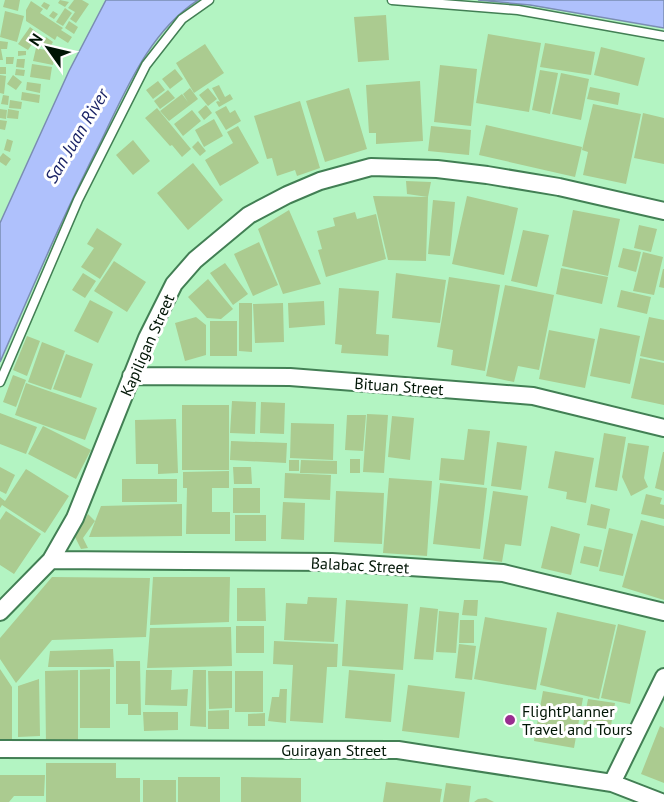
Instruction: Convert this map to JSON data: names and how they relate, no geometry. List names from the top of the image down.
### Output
{
  "streets": {
    "street": [
      "Kapiligan Street",
      "Bituan Street",
      "Balabac Street",
      "Guirayan Street"
    ]
  },
  "crossings": [
    ["Kapiligan Street", "Bituan Street"],
    ["Kapiligan Street", "Balabac Street"]
  ],
  "water": ["San Juan River"],
  "places": ["FlightPlanner Travel and Tours"],
  "north": "top left"
}
